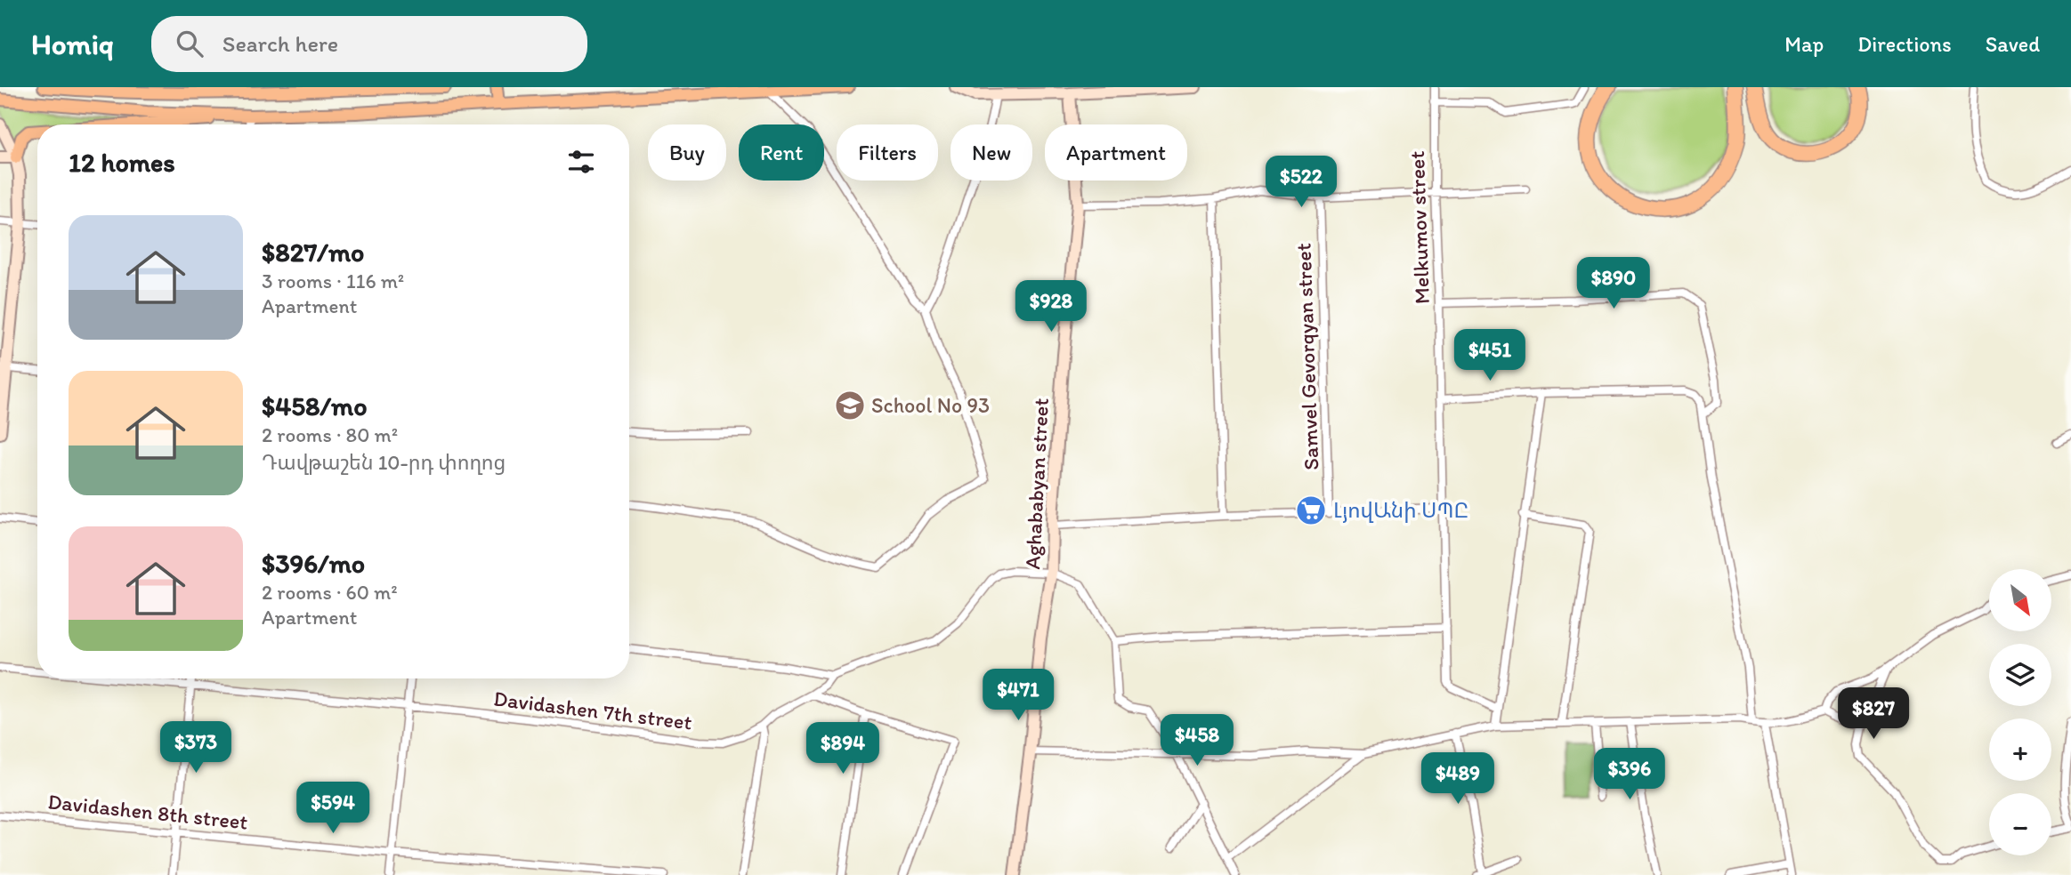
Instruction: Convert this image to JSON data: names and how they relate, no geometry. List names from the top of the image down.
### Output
{
  "streets": {
    "street": [
      "Melkumov street",
      "Samvel Gevorqyan street",
      "Aghababyan street",
      "Davidashen 7th street",
      "Davidashen 8th street"
    ]
  },
  "crossings": [
    ["Aghababyan street", "Davidashen 7th street"]
  ],
  "places": {
    "school or university": ["School No 93"],
    "supermarket": ["ԼյովԱնի ՍՊԸ"]
  },
  "north": "bottom right",
  "page": {
    "header": "Homiq",
    "search": "Search here",
    "nav": ["Map", "Directions", "Saved"],
    "chip": [
      "Buy",
      "Rent",
      "Filters",
      "New",
      "Apartment"
    ],
    "heading": "12 homes",
    "price": [
      "$522",
      "$890",
      "$928",
      "$451",
      "$471",
      "$827",
      "$458",
      "$373",
      "$894",
      "$396",
      "$489",
      "$594"
    ],
    "list": [
      {
        "name": "$827/mo",
        "note": "3 rooms · 116 m² · Apartment"
      },
      {
        "name": "$458/mo",
        "note": "2 rooms · 80 m² · Դավթաշեն 10-րդ փողոց"
      },
      {
        "name": "$396/mo",
        "note": "2 rooms · 60 m² · Apartment"
      }
    ],
    "map_buttons": ["+", "−"]
  }
}
